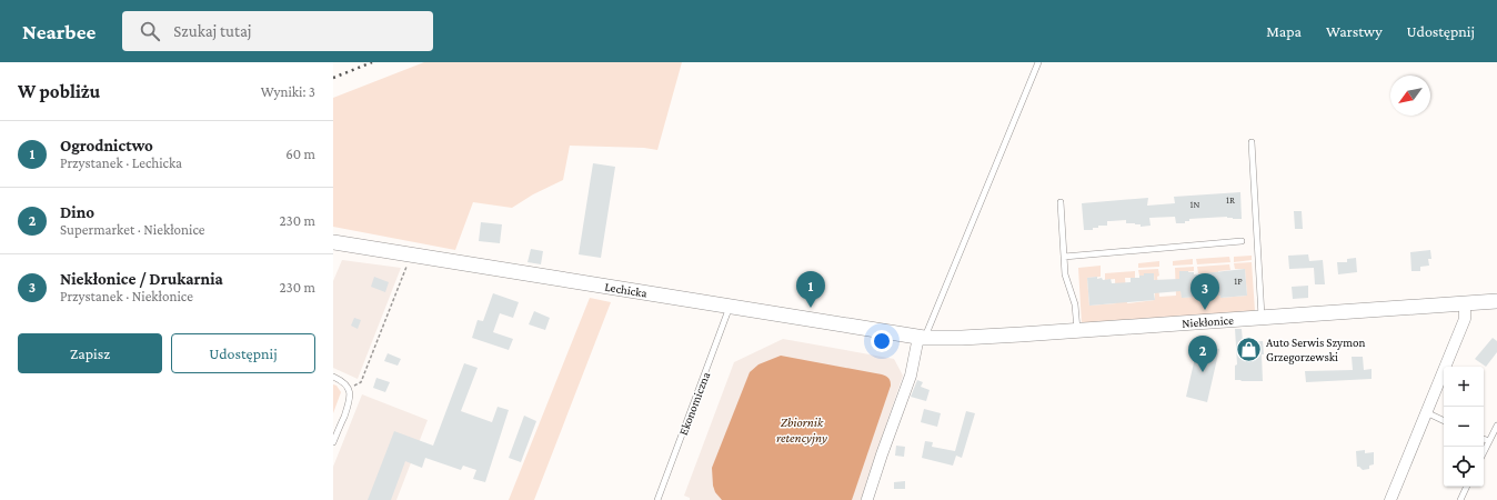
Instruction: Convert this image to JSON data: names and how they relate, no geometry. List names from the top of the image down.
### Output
{
  "streets": {
    "street": ["Lechicka", "Niekłonice"],
    "lane": ["Ekonomiczna"]
  },
  "crossings": [
    ["Lechicka", "Niekłonice"],
    ["Lechicka", "Ekonomiczna"]
  ],
  "water": ["Zbiornik retencyjny"],
  "places": {
    "shop": ["Auto Serwis Szymon Grzegorzewski"]
  },
  "house_numbers": ["1R", "1N", "1P"],
  "north": "bottom left",
  "page": {
    "header": "Nearbee",
    "search": "Szukaj tutaj",
    "nav": ["Mapa", "Warstwy", "Udostępnij"],
    "heading": ["W pobliżu", "Wyniki: 3"],
    "list": [
      {
        "mark": "1",
        "name": "Ogrodnictwo",
        "note": "Przystanek · Lechicka",
        "value": "60 m"
      },
      {
        "mark": "2",
        "name": "Dino",
        "note": "Supermarket · Niekłonice",
        "value": "230 m"
      },
      {
        "mark": "3",
        "name": "Niekłonice / Drukarnia",
        "note": "Przystanek · Niekłonice",
        "value": "230 m"
      }
    ],
    "pins": ["1", "3", "2"],
    "buttons": ["Zapisz", "Udostępnij"],
    "map_buttons": ["+", "−"]
  }
}
